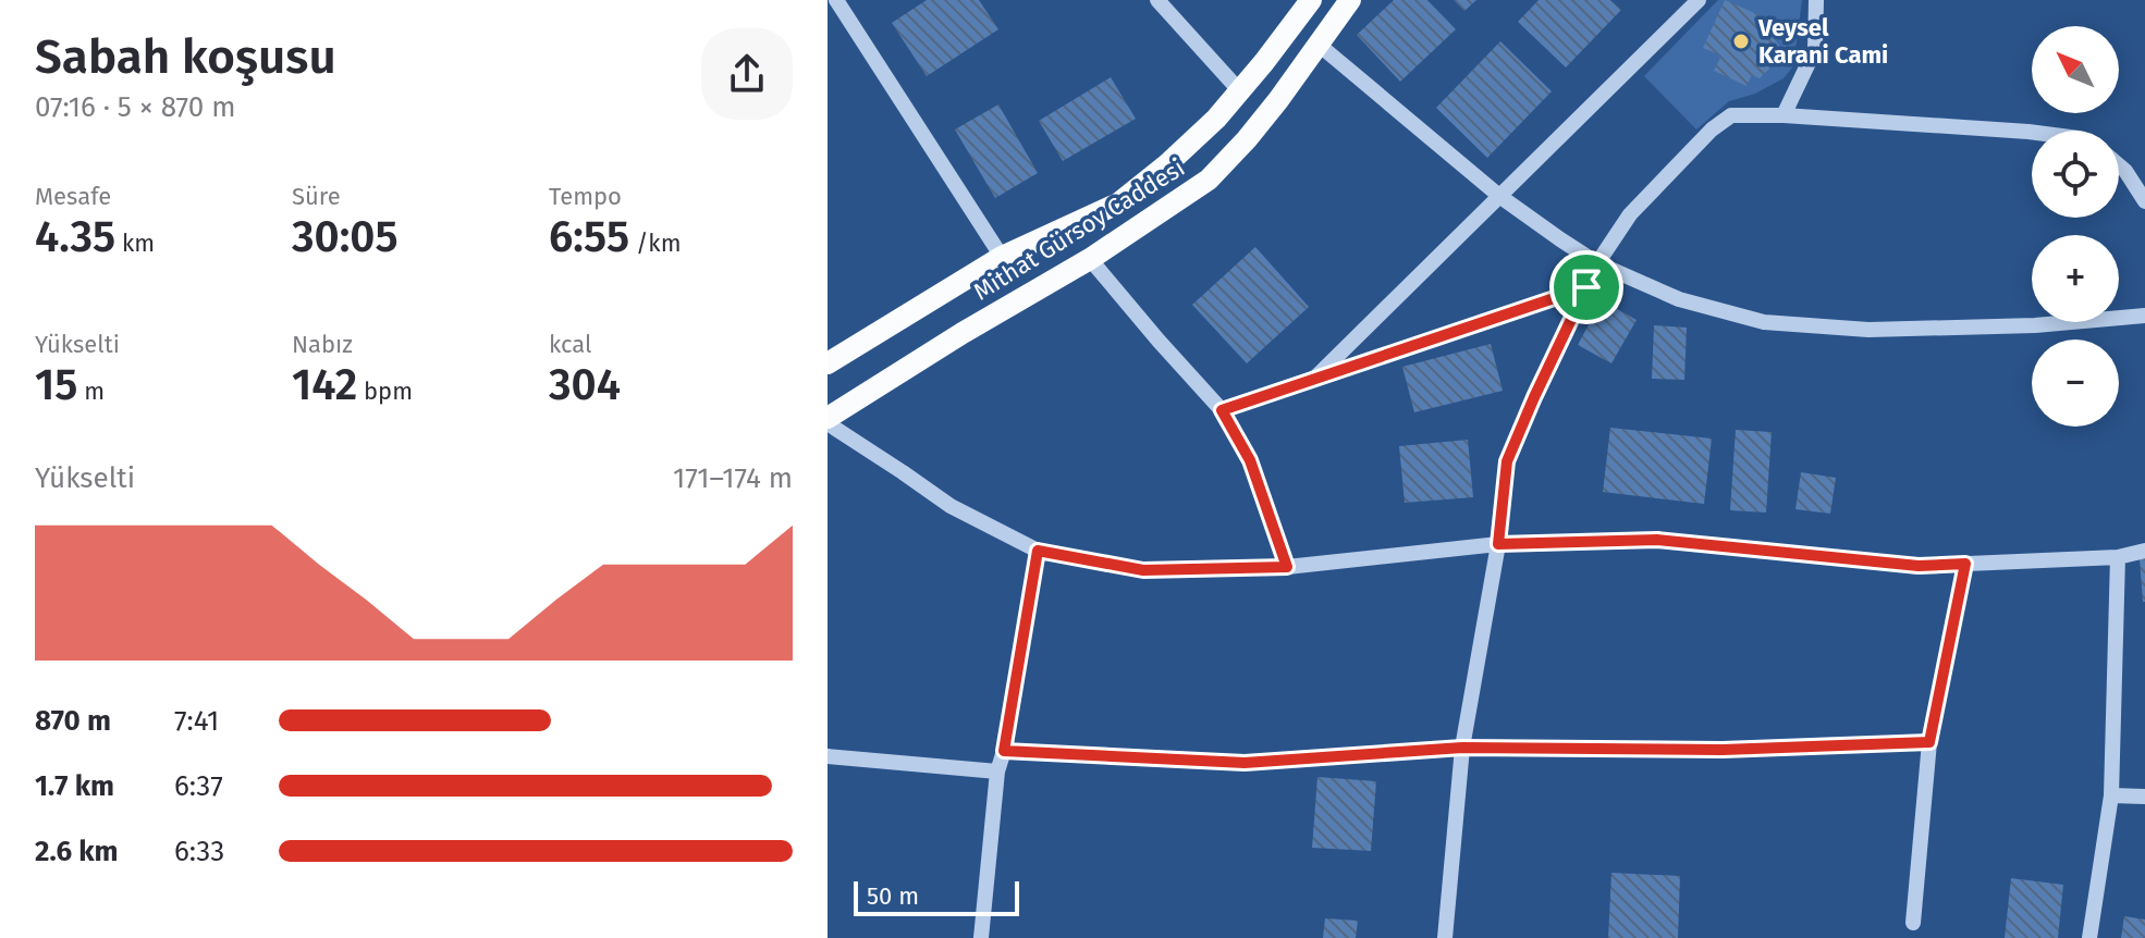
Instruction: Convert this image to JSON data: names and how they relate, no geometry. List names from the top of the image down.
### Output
{
  "streets": {
    "main road": ["Mithat Gürsoy Caddesi"]
  },
  "places": ["Veysel Karani Cami"],
  "scale_bar": "50 m",
  "north": "top left",
  "page": {
    "heading": ["Sabah koşusu", "07:16 · 5 × 870 m"],
    "map_buttons": ["+", "−"],
    "stats": [
      ["Mesafe", "4.35 km"],
      ["Süre", "30:05"],
      ["Tempo", "6:55 /km"],
      ["Yükselti", "15 m"],
      ["Nabız", "142 bpm"],
      ["kcal", "304"]
    ],
    "chart": ["Yükselti", "171–174 m"],
    "list": [
      {
        "name": "870 m",
        "note": "7:41"
      },
      {
        "name": "1.7 km",
        "note": "6:37"
      },
      {
        "name": "2.6 km",
        "note": "6:33"
      }
    ],
    "scale": "50 m"
  }
}
